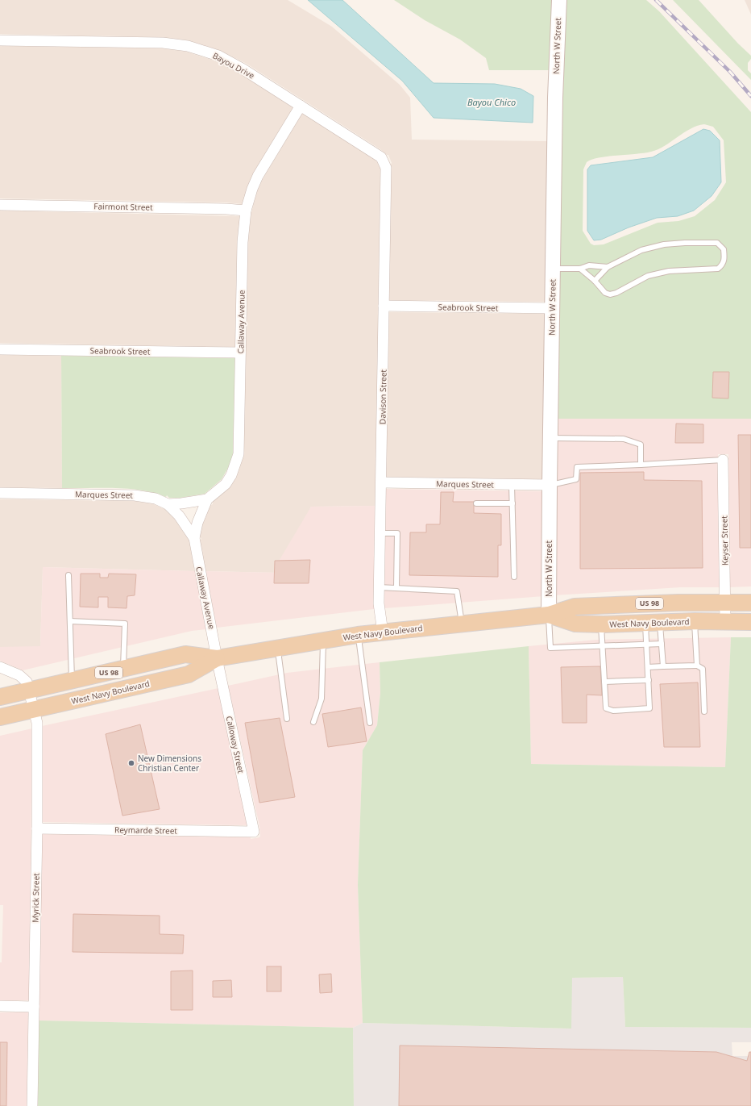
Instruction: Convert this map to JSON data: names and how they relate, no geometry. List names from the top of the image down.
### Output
{
  "streets": {
    "main road": ["North W Street", "US 98", "West Navy Boulevard"],
    "street": [
      "Bayou Drive",
      "Fairmont Street",
      "Seabrook Street",
      "Callaway Avenue",
      "Davison Street",
      "Marques Street",
      "Keyser Street",
      "Calloway Street",
      "Reymarde Street",
      "Myrick Street"
    ]
  },
  "crossings": [
    ["North W Street", "Seabrook Street"],
    ["North W Street", "Marques Street"],
    ["North W Street", "West Navy Boulevard"],
    ["Bayou Drive", "Callaway Avenue"],
    ["Bayou Drive", "Davison Street"],
    ["Fairmont Street", "Callaway Avenue"],
    ["Seabrook Street", "Callaway Avenue"],
    ["Seabrook Street", "Davison Street"],
    ["Callaway Avenue", "Marques Street"],
    ["Callaway Avenue", "West Navy Boulevard"],
    ["Callaway Avenue", "Calloway Street"],
    ["Davison Street", "Marques Street"],
    ["Davison Street", "West Navy Boulevard"],
    ["Keyser Street", "West Navy Boulevard"],
    ["West Navy Boulevard", "Calloway Street"],
    ["West Navy Boulevard", "Myrick Street"],
    ["Calloway Street", "Reymarde Street"],
    ["Reymarde Street", "Myrick Street"]
  ],
  "water": ["Bayou Chico"],
  "places": ["New Dimensions Christian Center"]
}
